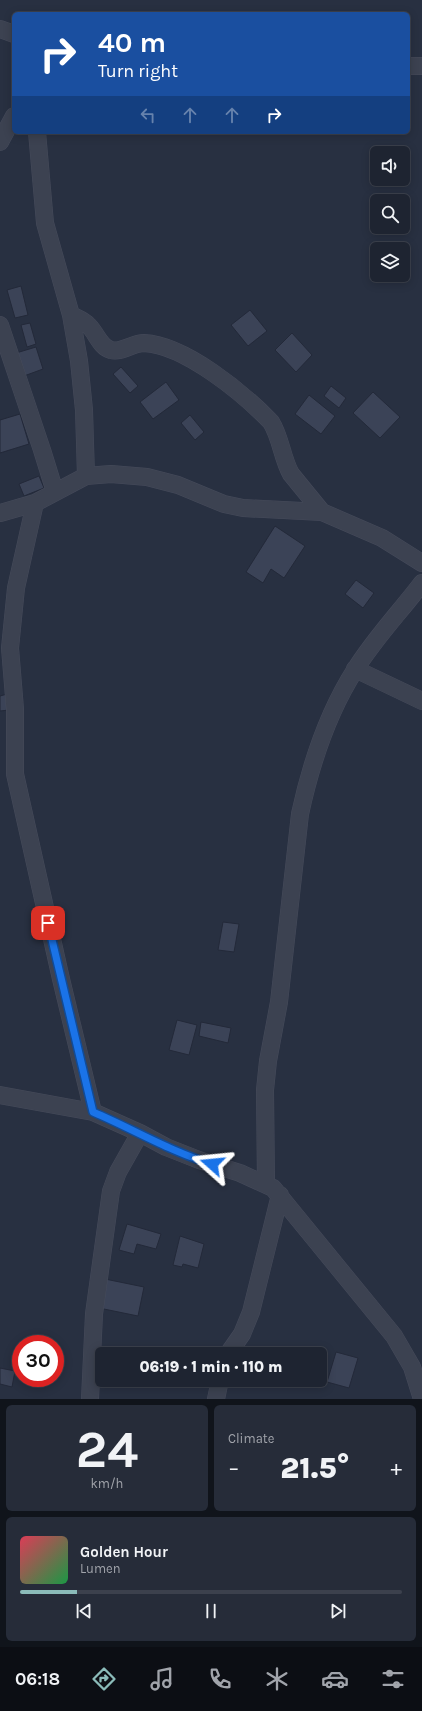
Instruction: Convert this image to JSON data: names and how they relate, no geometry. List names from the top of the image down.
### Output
{
  "page": {
    "turn": ["40 m", "Turn right"],
    "limit": "30",
    "trip": "06:19 · 1 min · 110 m",
    "tile": [
      ["24", "km/h"],
      "Climate"
    ],
    "heat": ["−", "21.5°", "+"],
    "song": ["Golden Hour", "Lumen"],
    "tabs": "06:18"
  }
}
